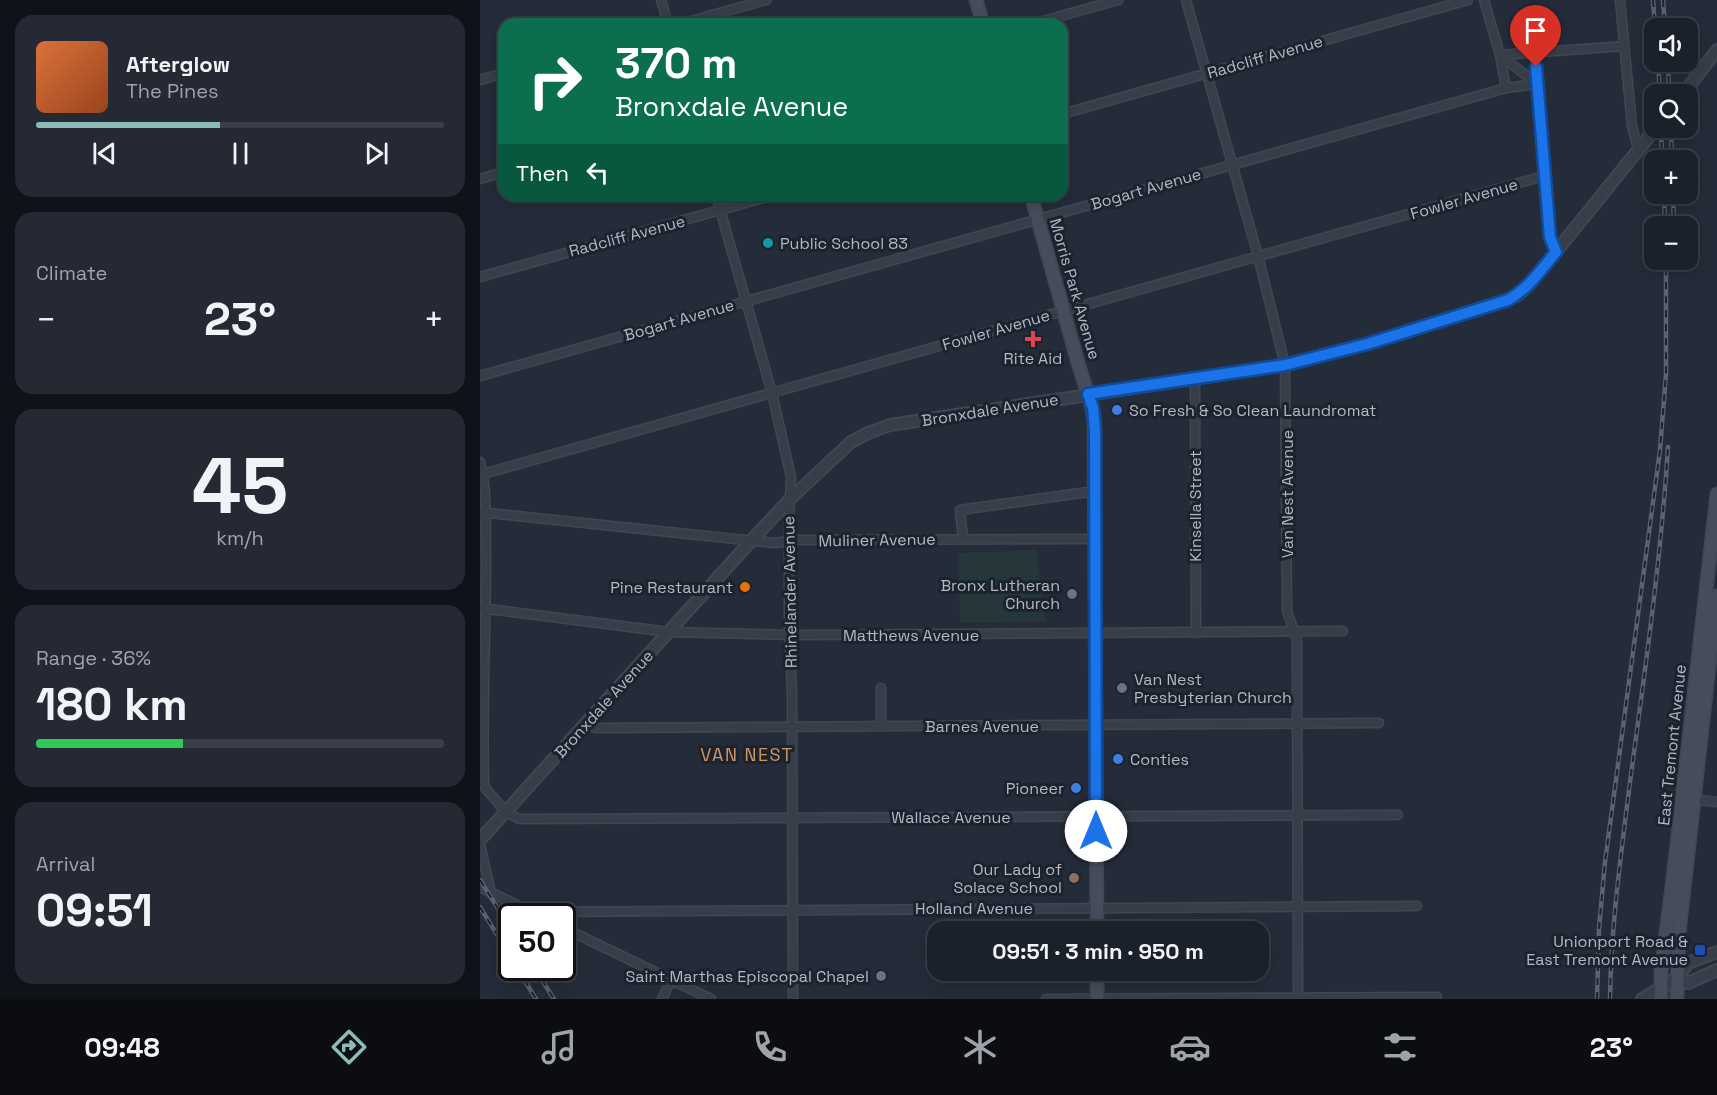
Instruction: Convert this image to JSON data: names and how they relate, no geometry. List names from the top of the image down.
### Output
{
  "streets": {
    "main road": ["Morris Park Avenue", "East Tremont Avenue"],
    "street": [
      "Radcliff Avenue",
      "Bogart Avenue",
      "Fowler Avenue",
      "Bronxdale Avenue",
      "Van Nest Avenue",
      "Kinsella Street",
      "Muliner Avenue",
      "Rhinelander Avenue",
      "Matthews Avenue",
      "Barnes Avenue",
      "Wallace Avenue",
      "Holland Avenue"
    ]
  },
  "crossings": [
    ["Radcliff Avenue", "Van Nest Avenue"],
    ["Radcliff Avenue", "Rhinelander Avenue"],
    ["Bogart Avenue", "Morris Park Avenue"],
    ["Bogart Avenue", "Van Nest Avenue"],
    ["Bogart Avenue", "Rhinelander Avenue"],
    ["Fowler Avenue", "Morris Park Avenue"],
    ["Fowler Avenue", "Van Nest Avenue"],
    ["Fowler Avenue", "Rhinelander Avenue"],
    ["Morris Park Avenue", "Bronxdale Avenue"],
    ["Morris Park Avenue", "Muliner Avenue"],
    ["Morris Park Avenue", "Matthews Avenue"],
    ["Morris Park Avenue", "Barnes Avenue"],
    ["Morris Park Avenue", "Wallace Avenue"],
    ["Morris Park Avenue", "Holland Avenue"],
    ["Bronxdale Avenue", "Van Nest Avenue"],
    ["Bronxdale Avenue", "Kinsella Street"],
    ["Bronxdale Avenue", "Muliner Avenue"],
    ["Bronxdale Avenue", "Rhinelander Avenue"],
    ["Bronxdale Avenue", "Matthews Avenue"],
    ["Bronxdale Avenue", "Barnes Avenue"],
    ["Bronxdale Avenue", "Wallace Avenue"],
    ["Van Nest Avenue", "Matthews Avenue"],
    ["Van Nest Avenue", "Barnes Avenue"],
    ["Van Nest Avenue", "Wallace Avenue"],
    ["Van Nest Avenue", "Holland Avenue"],
    ["Kinsella Street", "Matthews Avenue"],
    ["Muliner Avenue", "Rhinelander Avenue"],
    ["Rhinelander Avenue", "Matthews Avenue"],
    ["Rhinelander Avenue", "Barnes Avenue"],
    ["Rhinelander Avenue", "Wallace Avenue"],
    ["Rhinelander Avenue", "Holland Avenue"]
  ],
  "districts": ["VAN NEST"],
  "places": {
    "other": [
      "Public School 83",
      "So Fresh & So Clean Laundromat",
      "Pine Restaurant",
      "Bronx Lutheran Church",
      "Van Nest Presbyterian Church",
      "Conties",
      "Pioneer",
      "Our Lady of Solace School",
      "Saint Marthas Episcopal Chapel"
    ],
    "health": ["Rite Aid"],
    "transit": ["Unionport Road & East Tremont Avenue"]
  },
  "page": {
    "map_buttons": ["+", "−"],
    "turn": ["370 m", "Bronxdale Avenue"],
    "song": ["Afterglow", "The Pines"],
    "then": "Then",
    "tile": [
      "Climate",
      ["45", "km/h"],
      ["Range · 36%", "180 km"],
      ["Arrival", "09:51"]
    ],
    "heat": ["−", "23°", "+"],
    "limit": "50",
    "trip": "09:51 · 3 min · 950 m",
    "tabs": ["09:48", "23°"]
  }
}
